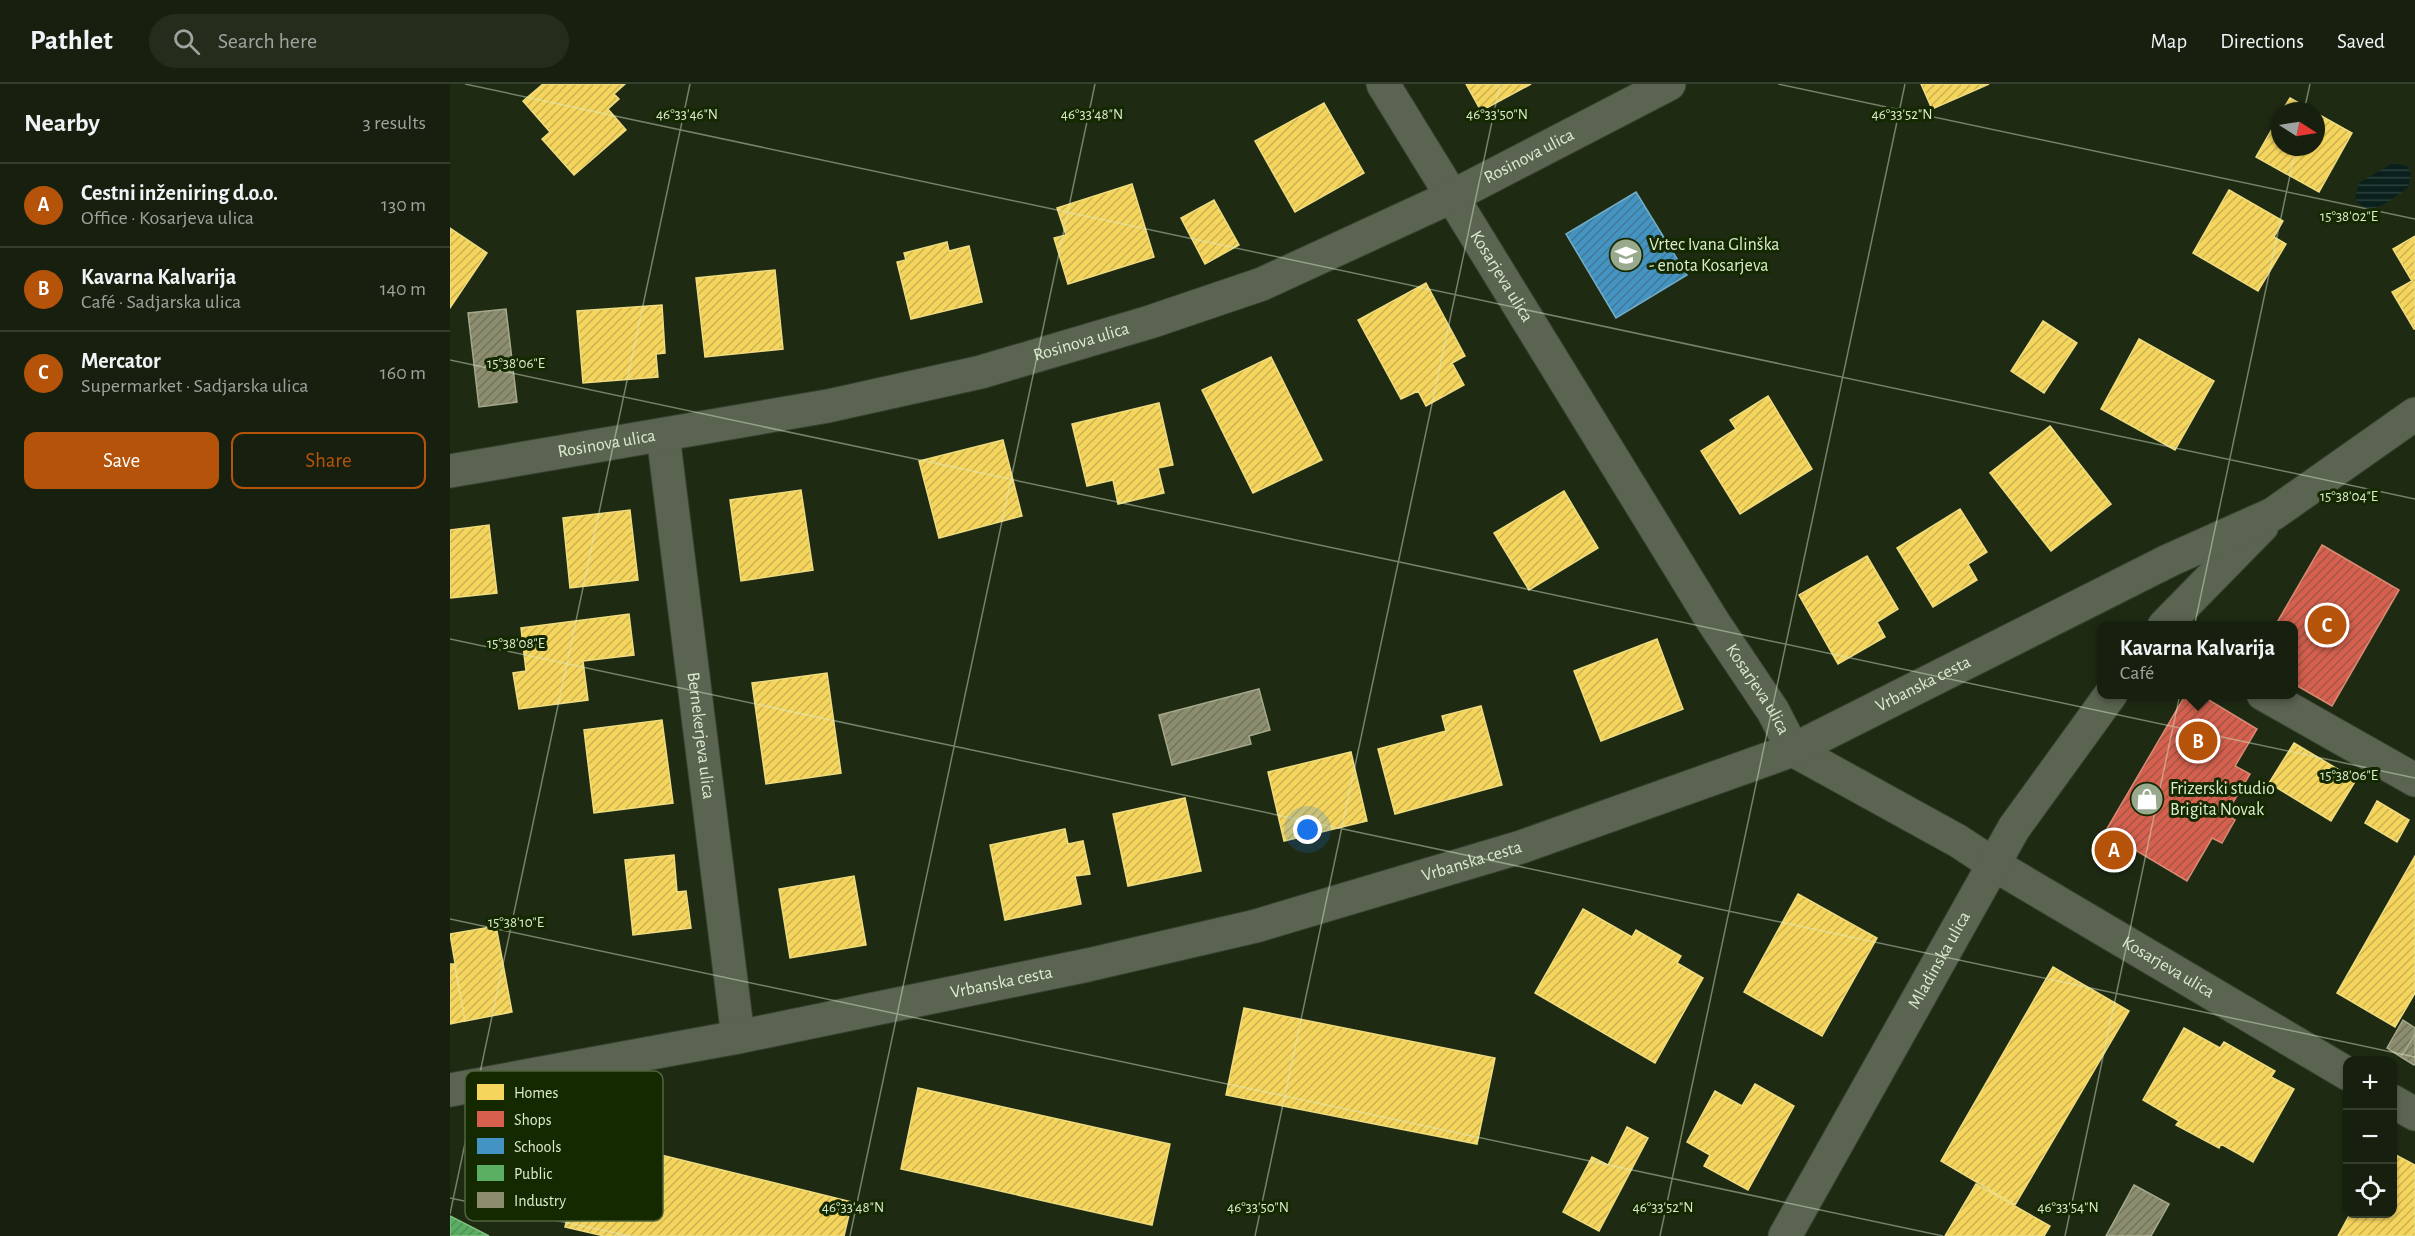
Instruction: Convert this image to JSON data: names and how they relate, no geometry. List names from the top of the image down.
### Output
{
  "streets": {
    "street": [
      "Rosinova ulica",
      "Kosarjeva ulica",
      "Vrbanska cesta",
      "Bernekerjeva ulica",
      "Mladinska ulica"
    ]
  },
  "crossings": [
    ["Rosinova ulica", "Kosarjeva ulica"],
    ["Rosinova ulica", "Bernekerjeva ulica"],
    ["Kosarjeva ulica", "Vrbanska cesta"],
    ["Kosarjeva ulica", "Mladinska ulica"],
    ["Vrbanska cesta", "Bernekerjeva ulica"]
  ],
  "places": {
    "school or university": ["Vrtec Ivana Glinška - enota Kosarjeva"],
    "shop": ["Frizerski studio Brigita Novak"]
  },
  "legend": [
    "Homes",
    "Shops",
    "Schools",
    "Public",
    "Industry"
  ],
  "north": "right",
  "page": {
    "header": "Pathlet",
    "search": "Search here",
    "nav": ["Map", "Directions", "Saved"],
    "heading": ["Nearby", "3 results"],
    "list": [
      {
        "mark": "A",
        "name": "Cestni inženiring d.o.o.",
        "note": "Office · Kosarjeva ulica",
        "value": "130 m"
      },
      {
        "mark": "B",
        "name": "Kavarna Kalvarija",
        "note": "Café · Sadjarska ulica",
        "value": "140 m"
      },
      {
        "mark": "C",
        "name": "Mercator",
        "note": "Supermarket · Sadjarska ulica",
        "value": "160 m"
      }
    ],
    "buttons": ["Save", "Share"],
    "pins": ["C", "B", "A"],
    "popup": ["Kavarna Kalvarija", "Café"],
    "map_buttons": ["+", "−"]
  },
  "coordinates": [
    "46°33'46\"N",
    "46°33'48\"N",
    "46°33'50\"N",
    "46°33'52\"N",
    "15°38'02\"E",
    "15°38'06\"E",
    "15°38'04\"E",
    "15°38'08\"E",
    "15°38'10\"E",
    "46°33'54\"N"
  ]
}
